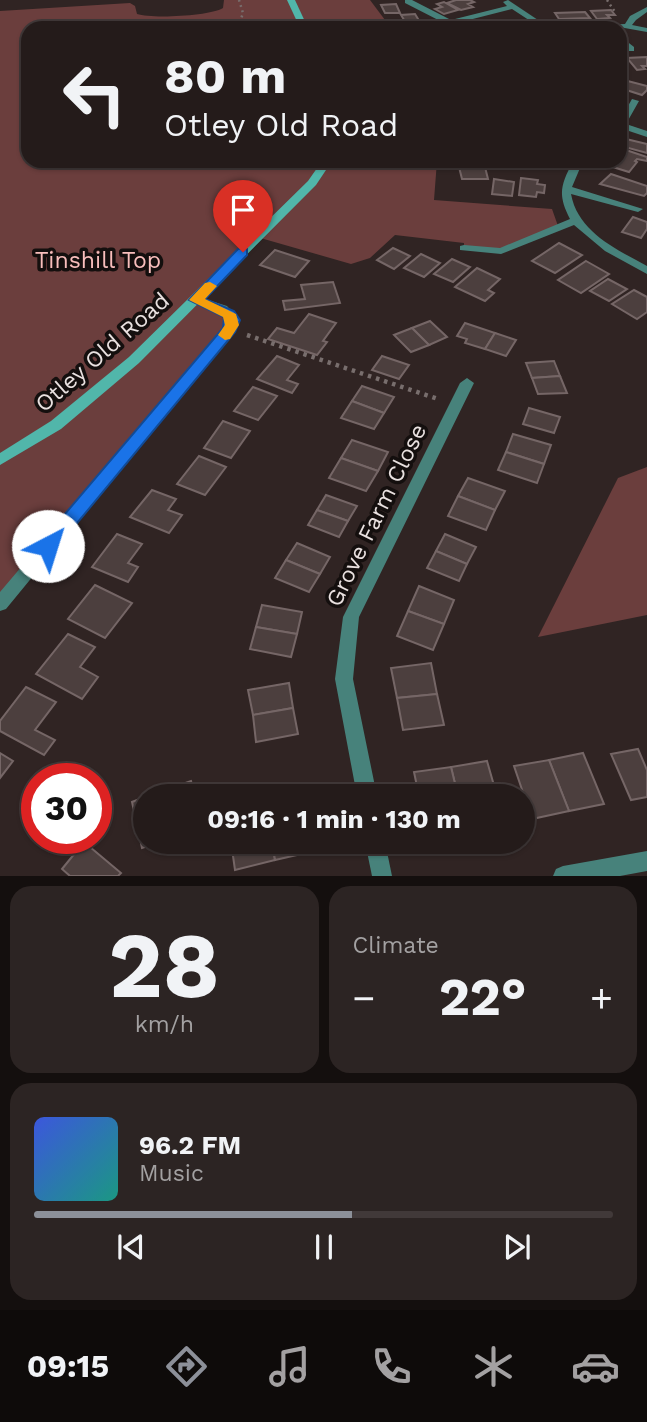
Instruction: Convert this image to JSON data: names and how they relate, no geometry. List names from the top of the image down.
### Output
{
  "streets": {
    "street": ["Otley Old Road", "Grove Farm Close"]
  },
  "parks": ["Tinshill Top"],
  "page": {
    "turn": ["80 m", "Otley Old Road"],
    "limit": "30",
    "trip": "09:16 · 1 min · 130 m",
    "tile": [
      ["28", "km/h"],
      "Climate"
    ],
    "heat": ["−", "22°", "+"],
    "song": ["96.2 FM", "Music"],
    "tabs": "09:15"
  }
}
